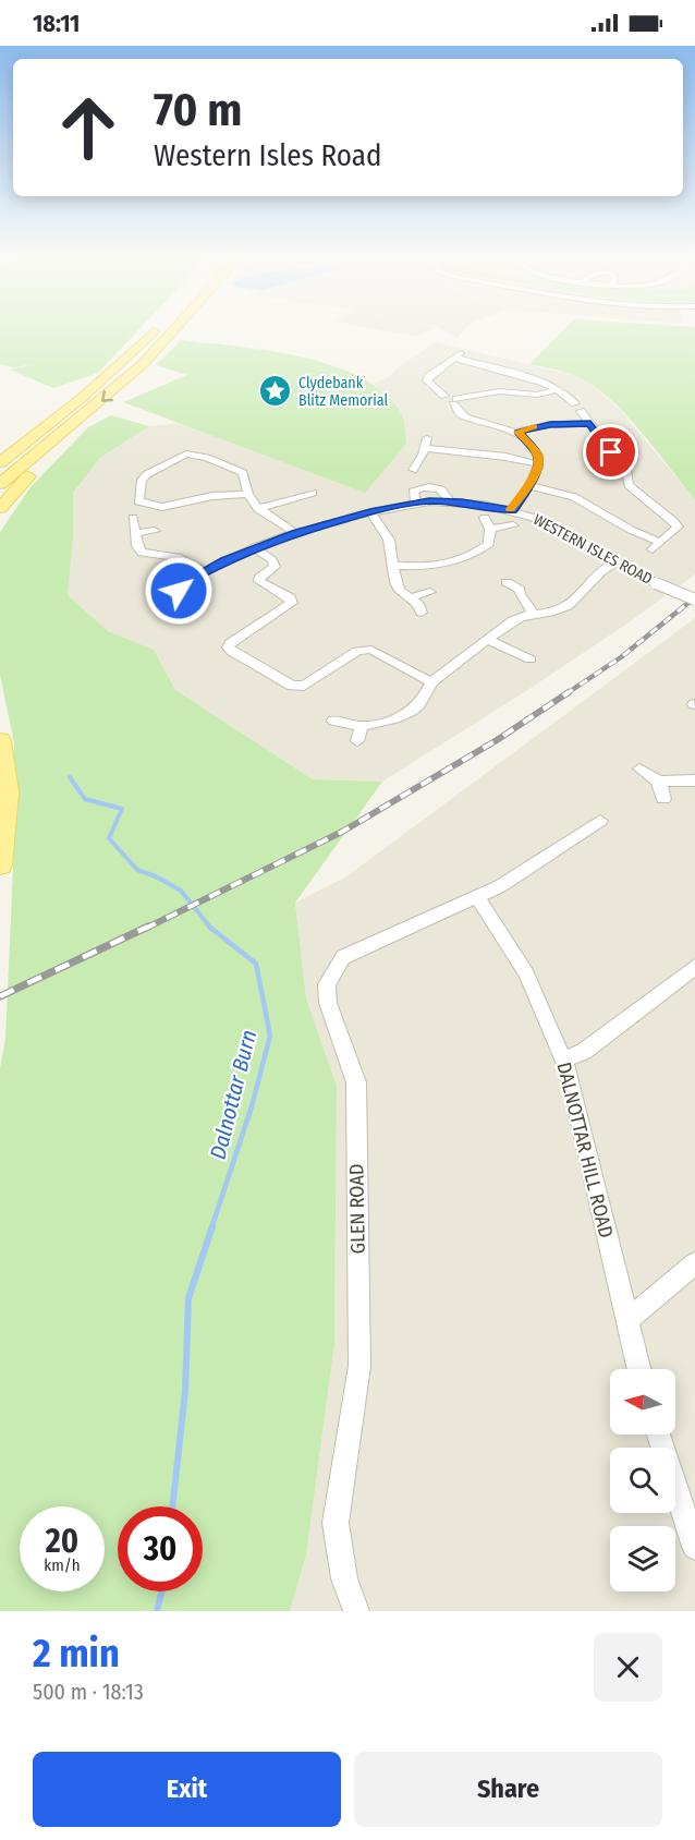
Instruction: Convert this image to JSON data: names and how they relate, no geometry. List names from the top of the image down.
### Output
{
  "streets": {
    "street": ["WESTERN ISLES ROAD", "DALNOTTAR HILL ROAD", "GLEN ROAD"]
  },
  "crossings": [
    ["DALNOTTAR HILL ROAD", "GLEN ROAD"]
  ],
  "water": ["Dalnottar Burn"],
  "places": {
    "place": ["Clydebank Blitz Memorial"]
  },
  "north": "left",
  "page": {
    "status": "18:11",
    "turn": ["70 m", "Western Isles Road"],
    "speed": "20 km/h",
    "limit": "30",
    "heading": ["2 min", "500 m · 18:13"],
    "buttons": ["Exit", "Share"]
  }
}
